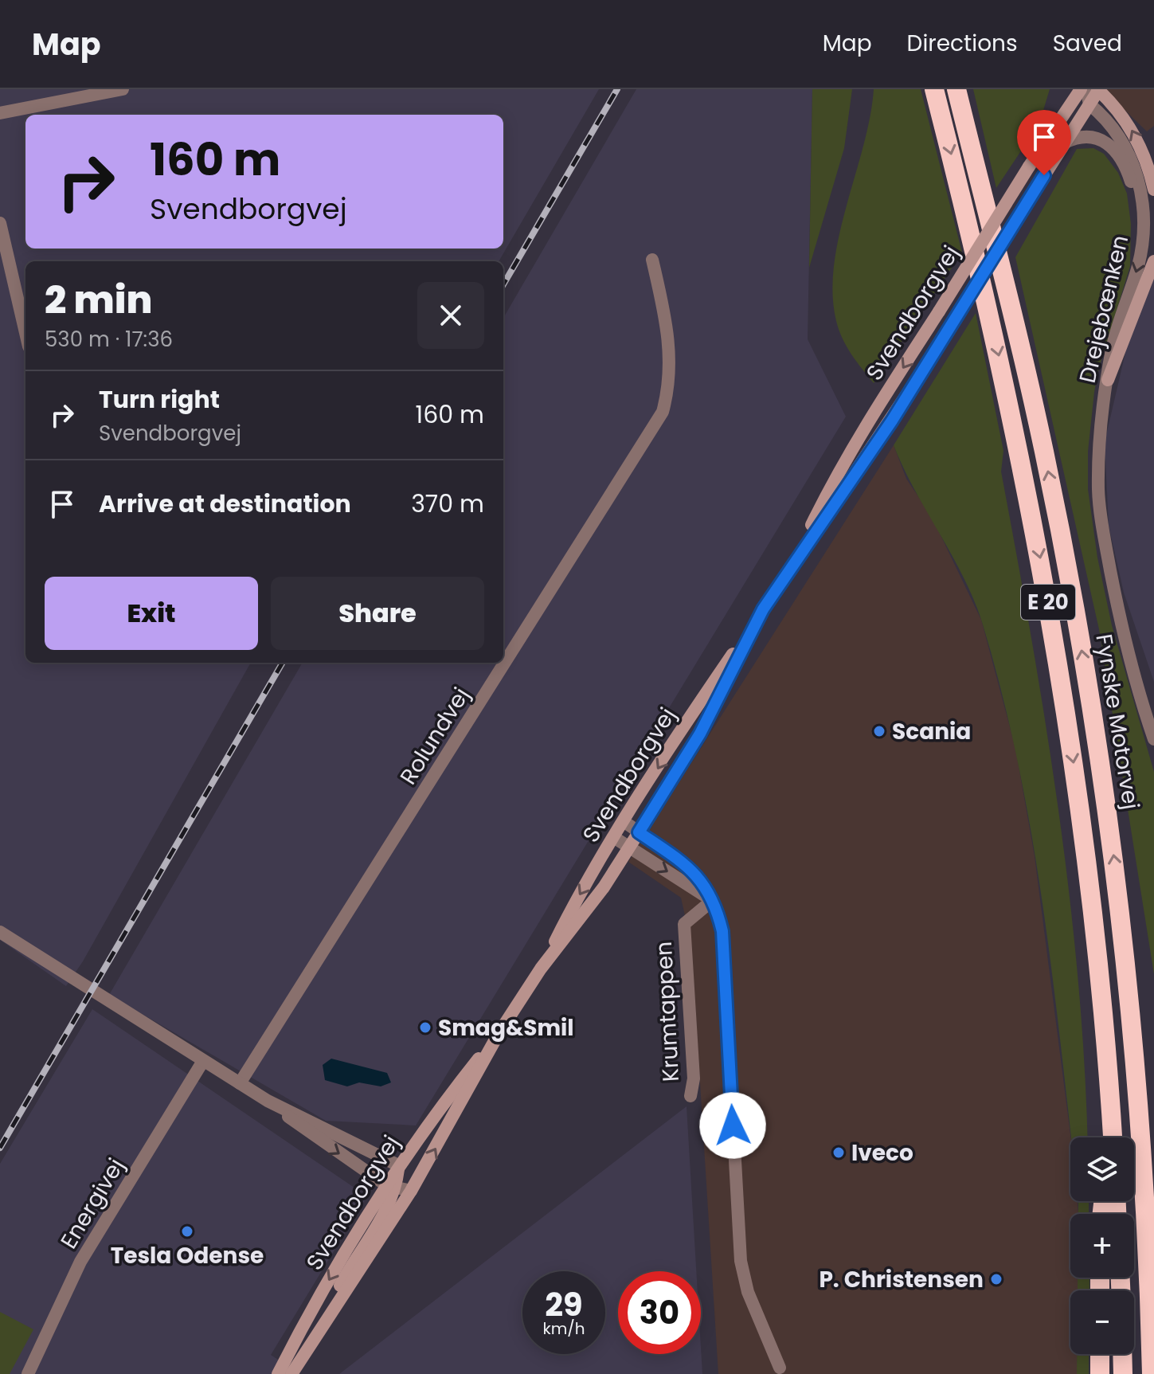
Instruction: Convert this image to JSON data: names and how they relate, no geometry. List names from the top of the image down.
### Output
{
  "streets": {
    "highway": ["E 20", "Fynske Motorvej"],
    "main road": ["Svendborgvej"],
    "street": [
      "Drejebænken",
      "Rolundvej",
      "Krumtappen",
      "Energivej"
    ]
  },
  "crossings": [
    ["Drejebænken", "Svendborgvej"]
  ],
  "places": [
    "Scania",
    "Smag&Smil",
    "Iveco",
    "Tesla Odense",
    "P. Christensen"
  ],
  "page": {
    "header": "Map",
    "nav": ["Map", "Directions", "Saved"],
    "turn": ["160 m", "Svendborgvej"],
    "heading": ["2 min", "530 m · 17:36"],
    "list": [
      {
        "name": "Turn right",
        "note": "Svendborgvej",
        "value": "160 m"
      },
      {
        "name": "Arrive at destination",
        "value": "370 m"
      }
    ],
    "buttons": ["Exit", "Share"],
    "map_buttons": ["+", "−"],
    "speed": "29 km/h",
    "limit": "30"
  }
}
